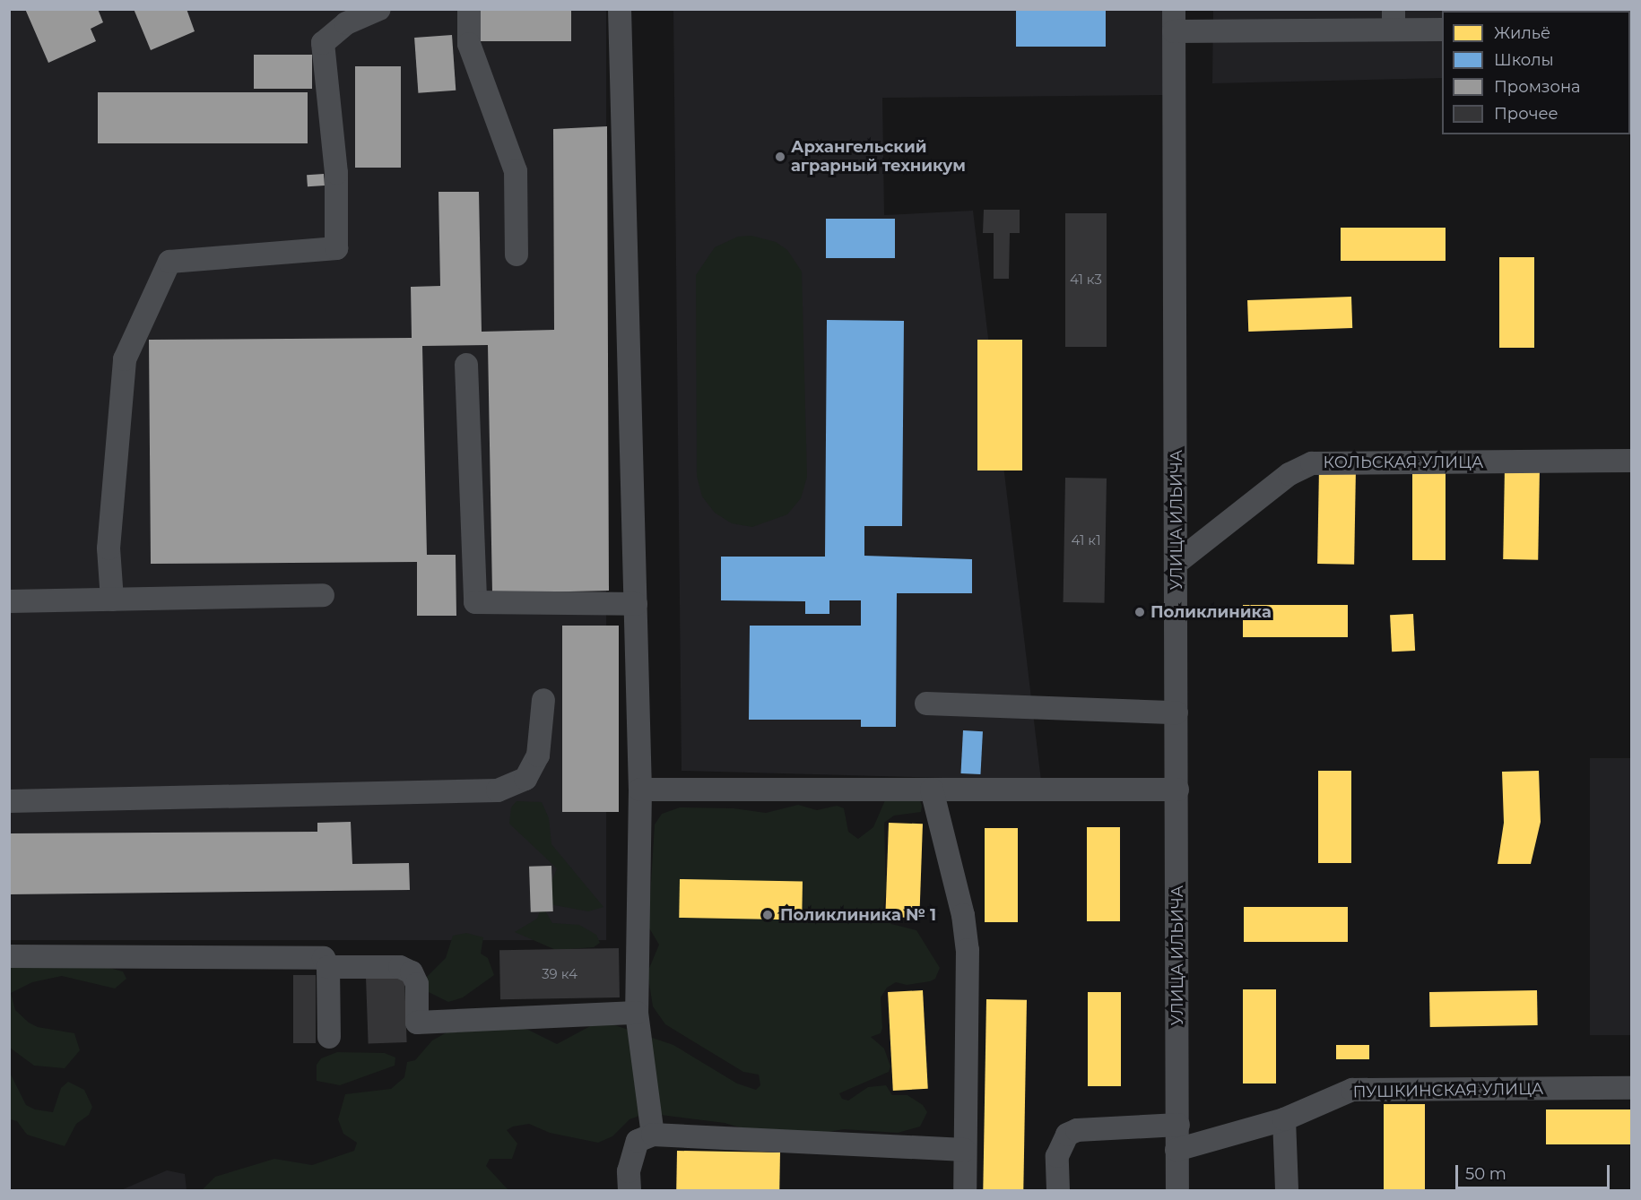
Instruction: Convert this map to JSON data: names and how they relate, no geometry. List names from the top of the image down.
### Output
{
  "streets": {
    "street": ["КОЛЬСКАЯ УЛИЦА", "УЛИЦА ИЛЬИЧА", "ПУШКИНСКАЯ УЛИЦА"]
  },
  "crossings": [
    ["КОЛЬСКАЯ УЛИЦА", "УЛИЦА ИЛЬИЧА"],
    ["УЛИЦА ИЛЬИЧА", "ПУШКИНСКАЯ УЛИЦА"]
  ],
  "places": ["Архангельский аграрный техникум", "Поликлиника", "Поликлиника № 1"],
  "house_numbers": ["41 к3", "41 к1", "39 к4"],
  "legend": [
    "Жильё",
    "Школы",
    "Промзона",
    "Прочее"
  ],
  "scale_bar": "50 m"
}
